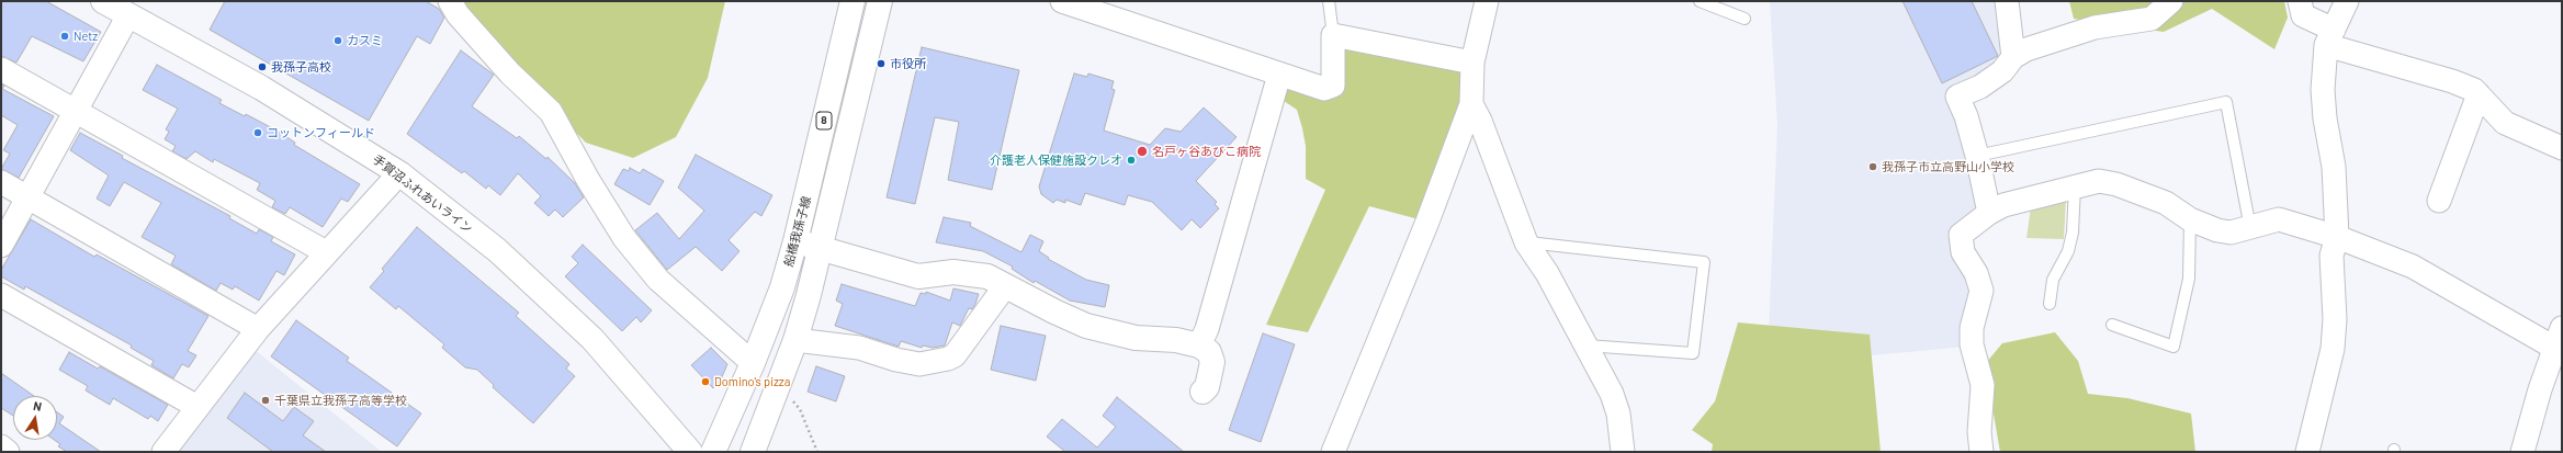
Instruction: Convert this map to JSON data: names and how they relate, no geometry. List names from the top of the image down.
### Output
{
  "streets": {
    "street": ["8", "手賀沼ふれあいライン", "船橋我孫子線"]
  },
  "places": [
    "Netz",
    "カスミ",
    "市役所",
    "我孫子高校",
    "コットンフィールド",
    "名戸ヶ谷あびこ病院",
    "介護老人保健施設クレオ",
    "我孫子市立高野山小学校",
    "Domino's pizza",
    "千葉県立我孫子高等学校"
  ],
  "north": "top"
}
